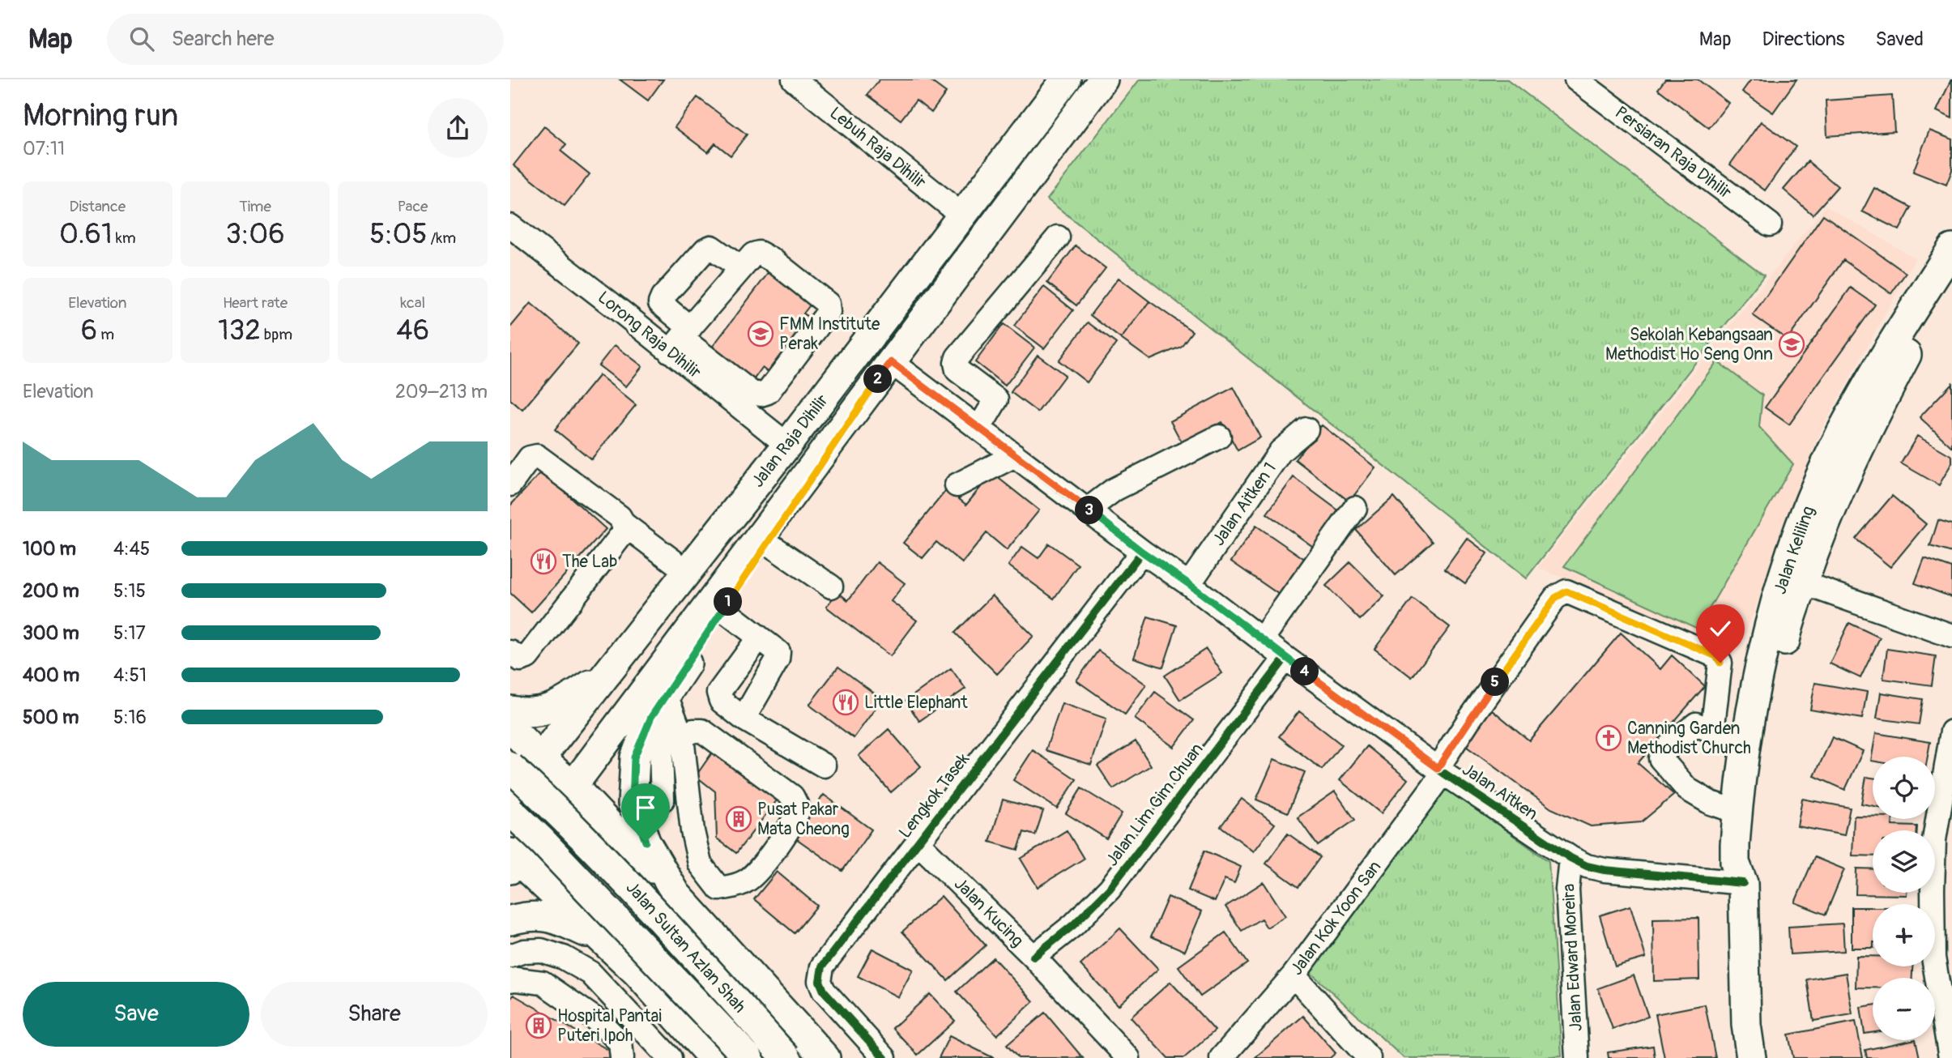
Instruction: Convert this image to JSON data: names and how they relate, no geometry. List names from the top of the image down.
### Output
{
  "streets": {
    "main road": ["Jalan Raja Dihilir", "Jalan Keliling", "Jalan Sultan Azlan Shah"],
    "street": [
      "Lebuh Raja Dihilir",
      "Persiaran Raja Dihilir",
      "Lorong Raja Dihilir",
      "Jalan Aitken 1",
      "Jalan Aitken",
      "Lengkok Tasek",
      "Jalan Lim Gim Chuan",
      "Jalan Kucing",
      "Jalan Kok Yoon San",
      "Jalan Edward Moreira"
    ]
  },
  "crossings": [
    ["Lebuh Raja Dihilir", "Jalan Raja Dihilir"],
    ["Lorong Raja Dihilir", "Jalan Raja Dihilir"],
    ["Jalan Raja Dihilir", "Jalan Aitken"],
    ["Jalan Raja Dihilir", "Jalan Sultan Azlan Shah"],
    ["Jalan Aitken 1", "Jalan Aitken"],
    ["Jalan Keliling", "Jalan Aitken"],
    ["Jalan Aitken", "Lengkok Tasek"],
    ["Jalan Aitken", "Jalan Lim Gim Chuan"],
    ["Jalan Aitken", "Jalan Kok Yoon San"],
    ["Jalan Aitken", "Jalan Edward Moreira"],
    ["Lengkok Tasek", "Jalan Kucing"],
    ["Jalan Lim Gim Chuan", "Jalan Kucing"]
  ],
  "places": {
    "school or university": ["FMM Institute Perak", "Sekolah Kebangsaan Methodist Ho Seng Onn"],
    "restaurant": ["The Lab", "Little Elephant"],
    "church": ["Canning Garden Methodist Church"],
    "building": ["Pusat Pakar Mata Cheong", "Hospital Pantai Puteri Ipoh"]
  },
  "page": {
    "header": "Map",
    "search": "Search here",
    "nav": ["Map", "Directions", "Saved"],
    "heading": ["Morning run", "07:11"],
    "stats": [
      ["Distance", "0.61 km"],
      ["Time", "3:06"],
      ["Pace", "5:05 /km"],
      ["Elevation", "6 m"],
      ["Heart rate", "132 bpm"],
      ["kcal", "46"]
    ],
    "pins": [
      "2",
      "3",
      "1",
      "4",
      "5"
    ],
    "chart": ["Elevation", "209–213 m"],
    "list": [
      {
        "name": "100 m",
        "note": "4:45"
      },
      {
        "name": "200 m",
        "note": "5:15"
      },
      {
        "name": "300 m",
        "note": "5:17"
      },
      {
        "name": "400 m",
        "note": "4:51"
      },
      {
        "name": "500 m",
        "note": "5:16"
      }
    ],
    "map_buttons": ["+", "−"],
    "buttons": ["Save", "Share"]
  }
}
